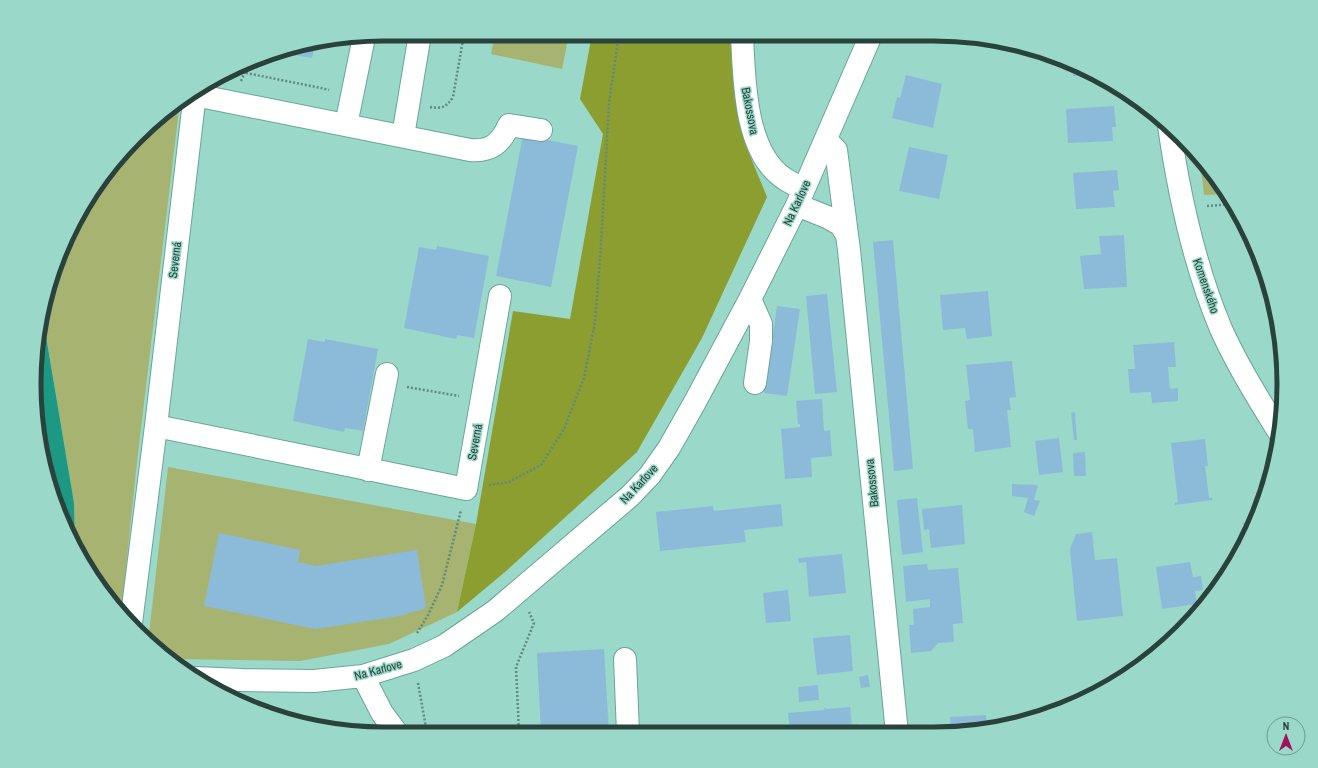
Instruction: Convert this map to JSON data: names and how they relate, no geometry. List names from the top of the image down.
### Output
{
  "streets": {
    "street": [
      "Bakossova",
      "Na Karlove",
      "Severná",
      "Komenského"
    ]
  },
  "crossings": [
    ["Bakossova", "Na Karlove"]
  ],
  "north": "top"
}
